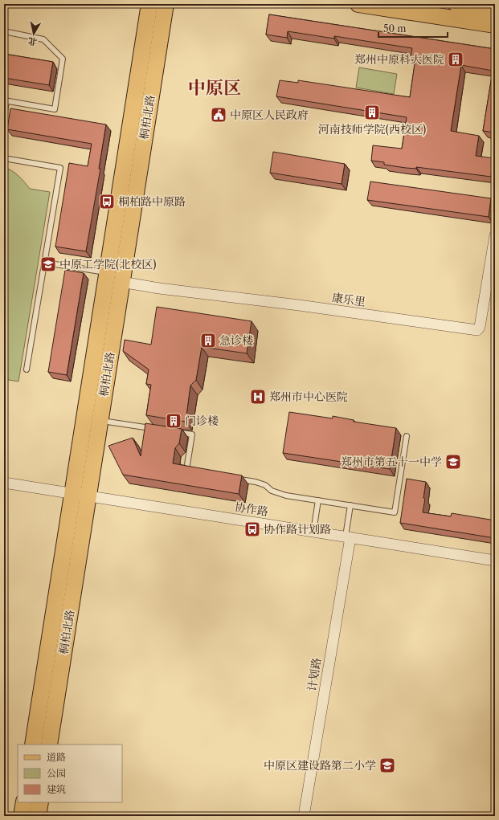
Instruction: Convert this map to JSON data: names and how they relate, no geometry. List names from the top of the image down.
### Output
{
  "streets": {
    "main road": ["桐柏北路"],
    "street": ["康乐里", "协作路", "计划路"]
  },
  "crossings": [
    ["桐柏北路", "康乐里"],
    ["桐柏北路", "协作路"],
    ["协作路", "计划路"]
  ],
  "districts": ["中原区"],
  "places": {
    "building": [
      "郑州中原科大医院",
      "河南技师学院(西校区)",
      "急诊楼",
      "门诊楼"
    ],
    "public building": ["中原区人民政府"],
    "bus stop": ["桐柏路中原路", "协作路计划路"],
    "school or university": ["中原工学院(北校区)", "郑州市第五十一中学", "中原区建设路第二小学"],
    "hospital": ["郑州市中心医院"]
  },
  "legend": ["道路", "公园", "建筑"],
  "scale_bar": "50 m",
  "north": "bottom"
}
